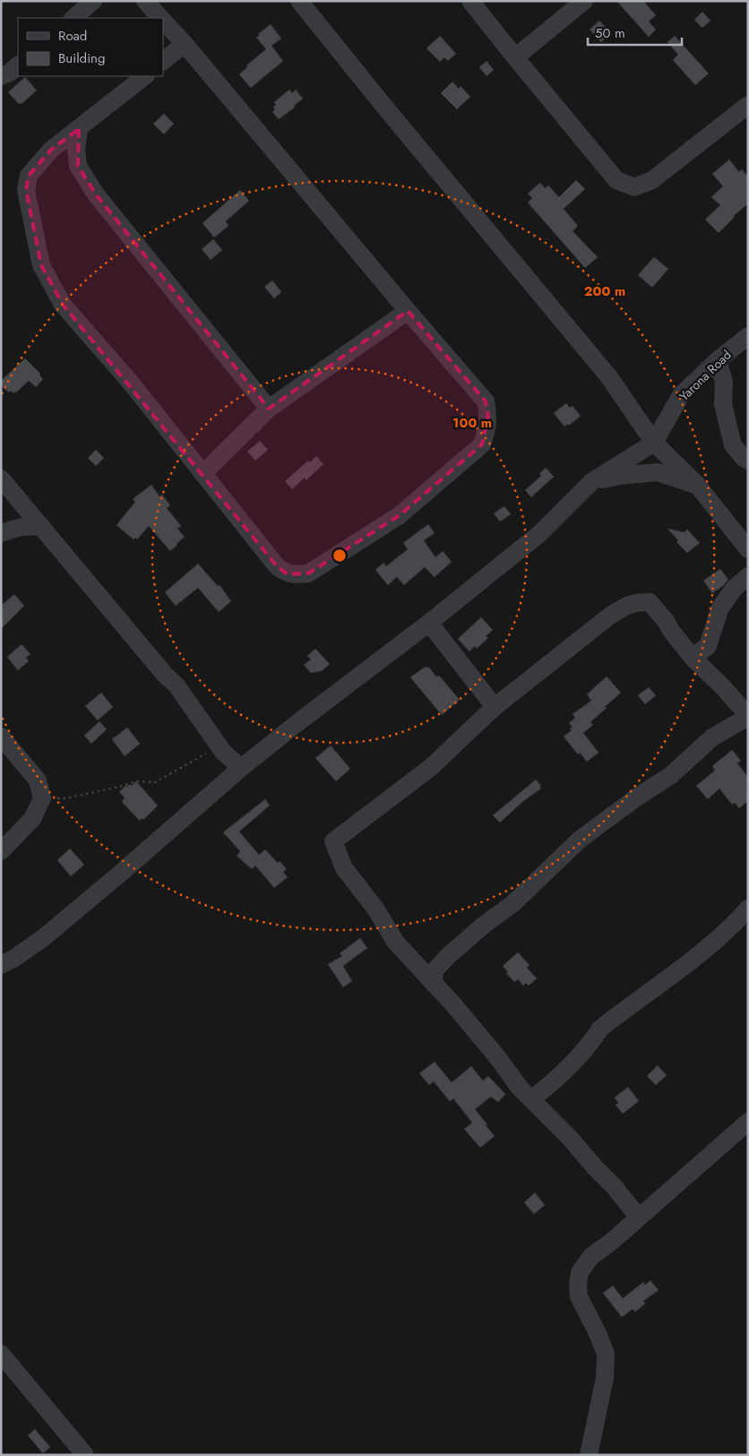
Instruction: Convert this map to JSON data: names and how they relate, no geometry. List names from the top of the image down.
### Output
{
  "streets": {
    "street": ["Yarona Road"]
  },
  "legend": ["Road", "Building"],
  "scale_bar": "50 m",
  "rings": ["200 m", "100 m"]
}
